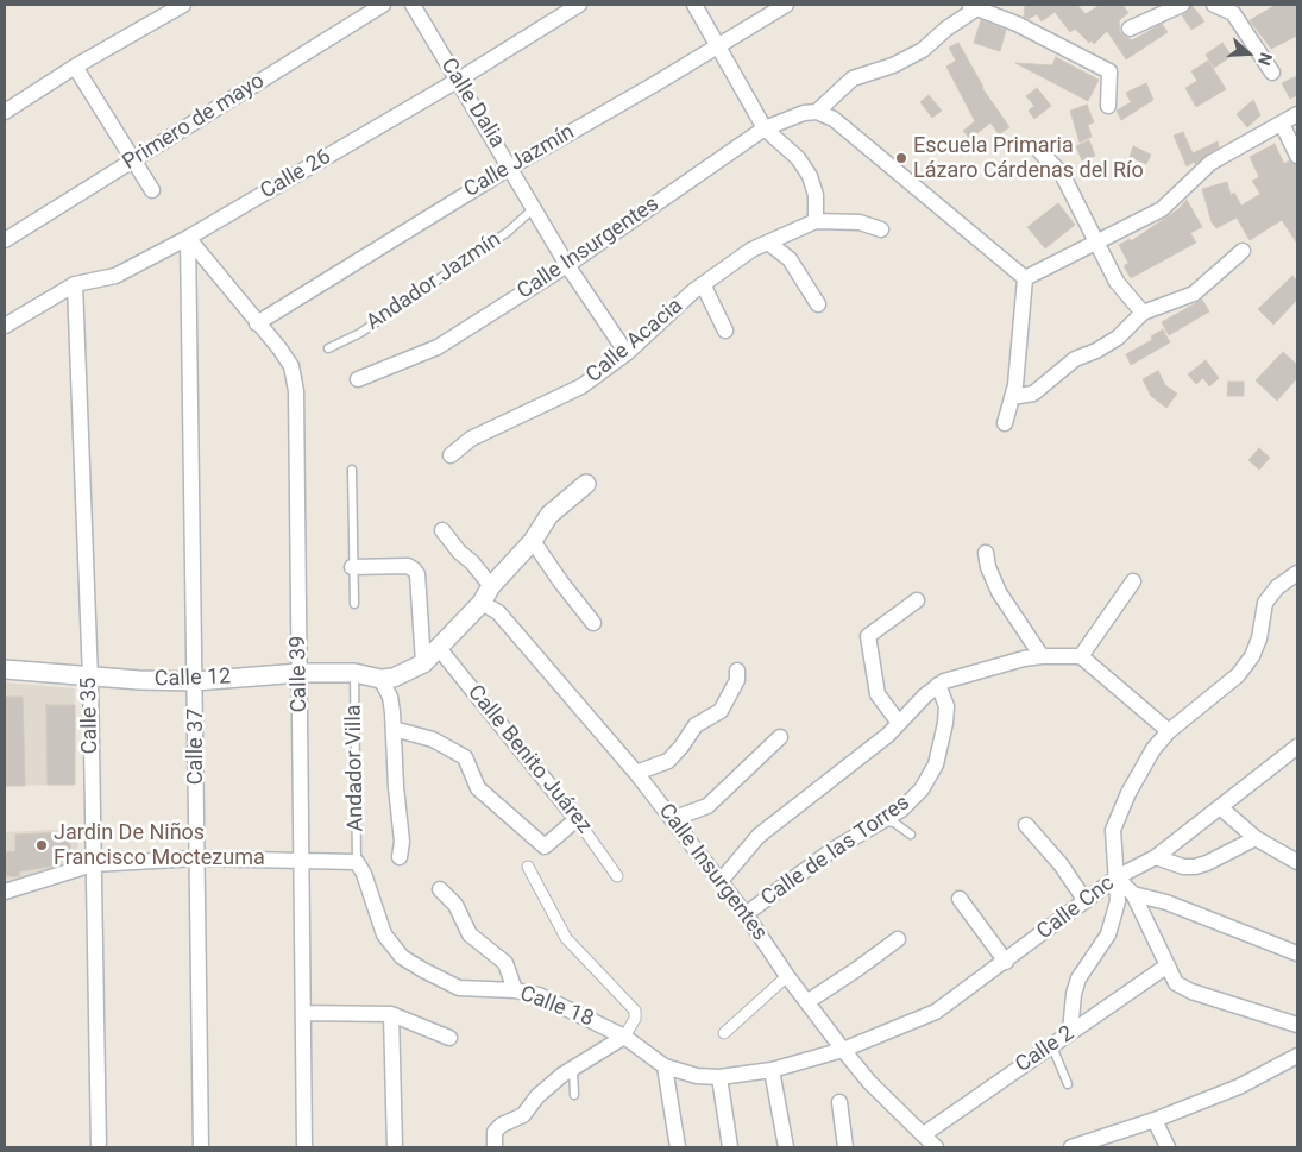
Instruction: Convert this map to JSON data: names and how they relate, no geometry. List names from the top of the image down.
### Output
{
  "streets": {
    "street": [
      "Calle Dalia",
      "Primero de mayo",
      "Calle Jazmín",
      "Calle 26",
      "Calle Insurgentes",
      "Calle Acacia",
      "Calle 39",
      "Calle 12",
      "Calle 35",
      "Calle 37",
      "Calle Benito Juárez",
      "Calle de las Torres",
      "Calle Cnc",
      "Calle 18",
      "Calle 2"
    ],
    "lane": ["Andador Jazmín", "Andador Villa"]
  },
  "crossings": [
    ["Calle Dalia", "Calle Jazmín"],
    ["Calle Dalia", "Calle 26"],
    ["Calle Dalia", "Calle Insurgentes"],
    ["Calle Dalia", "Andador Jazmín"],
    ["Calle Dalia", "Calle Acacia"],
    ["Calle Jazmín", "Calle 39"],
    ["Calle 26", "Calle 39"],
    ["Calle 26", "Calle 35"],
    ["Calle 26", "Calle 37"],
    ["Calle Insurgentes", "Calle de las Torres"],
    ["Calle Insurgentes", "Calle Cnc"],
    ["Calle Insurgentes", "Calle 18"],
    ["Calle Insurgentes", "Calle 2"],
    ["Calle 39", "Calle 12"],
    ["Calle 39", "Calle 37"],
    ["Calle 12", "Calle 35"],
    ["Calle 12", "Calle 37"],
    ["Calle 12", "Andador Villa"],
    ["Andador Villa", "Calle 18"],
    ["Calle Cnc", "Calle 18"]
  ],
  "places": ["Escuela Primaria Lázaro Cárdenas del Río", "Jardin De Niños Francisco Moctezuma"],
  "north": "right"
}
